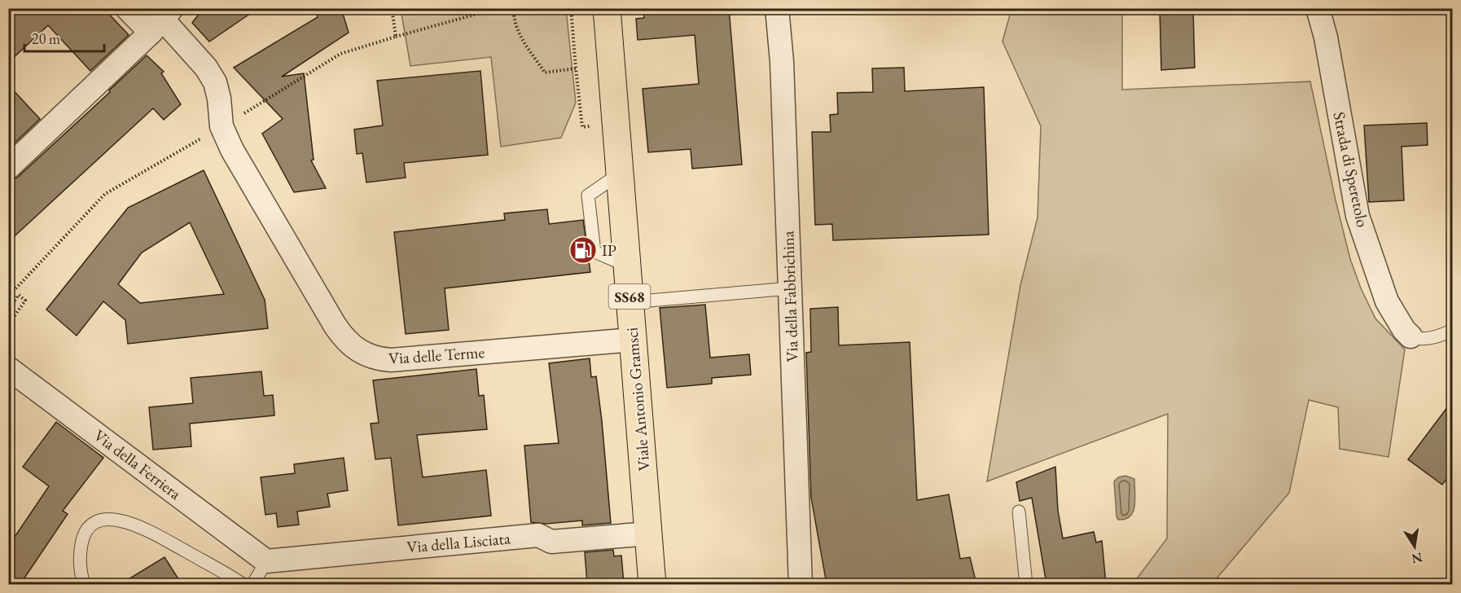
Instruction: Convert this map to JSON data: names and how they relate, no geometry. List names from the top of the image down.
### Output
{
  "streets": {
    "main road": ["SS68", "Viale Antonio Gramsci"],
    "street": [
      "Strada di Speretolo",
      "Via della Fabbrichina",
      "Via delle Terme",
      "Via della Ferriera",
      "Via della Lisciata"
    ]
  },
  "crossings": [
    ["Via delle Terme", "Viale Antonio Gramsci"],
    ["Viale Antonio Gramsci", "Via della Lisciata"],
    ["Via della Ferriera", "Via della Lisciata"]
  ],
  "places": {
    "fuel station": ["IP"]
  },
  "scale_bar": "20 m",
  "north": "bottom"
}
